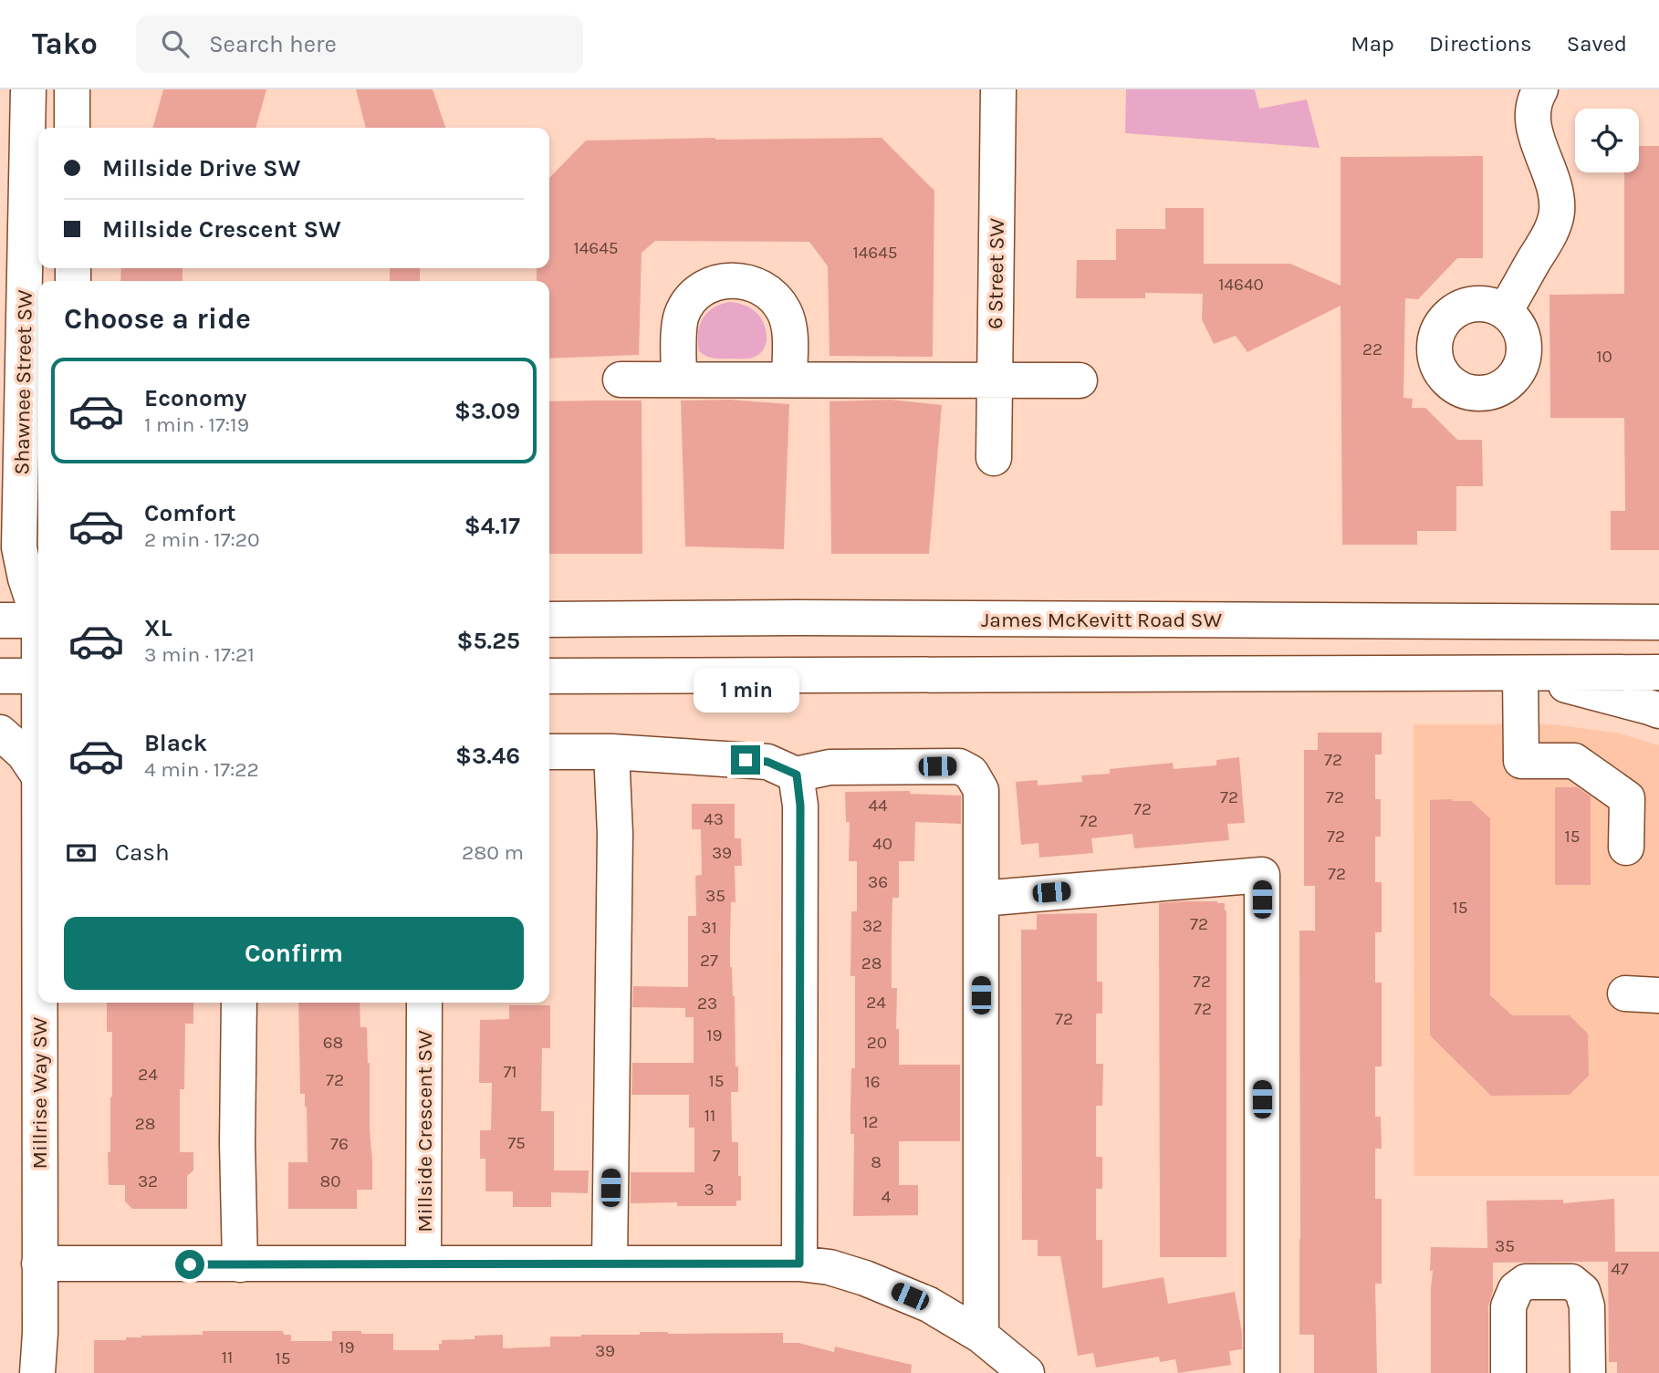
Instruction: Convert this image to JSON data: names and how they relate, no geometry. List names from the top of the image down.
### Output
{
  "streets": {
    "street": [
      "6 Street SW",
      "Shawnee Street SW",
      "James McKevitt Road SW",
      "Millrise Way SW",
      "Millside Crescent SW"
    ]
  },
  "house_numbers": [
    "14645",
    "14645",
    "14640",
    "22",
    "10",
    "72",
    "72",
    "72",
    "44",
    "72",
    "43",
    "72",
    "72",
    "15",
    "40",
    "39",
    "72",
    "36",
    "35",
    "15",
    "72",
    "32",
    "31",
    "27",
    "28",
    "72",
    "24",
    "23",
    "72",
    "72",
    "19",
    "68",
    "20",
    "71",
    "24",
    "72",
    "15",
    "16",
    "11",
    "12",
    "28",
    "75",
    "76",
    "7",
    "8",
    "32",
    "80",
    "3",
    "4",
    "35",
    "47",
    "19",
    "39",
    "11",
    "15"
  ],
  "page": {
    "header": "Tako",
    "search": "Search here",
    "nav": ["Map", "Directions", "Saved"],
    "banner": ["Millside Drive SW", "Millside Crescent SW"],
    "heading": "Choose a ride",
    "list": [
      {
        "name": "Economy",
        "note": "1 min · 17:19",
        "value": "$3.09"
      },
      {
        "name": "Comfort",
        "note": "2 min · 17:20",
        "value": "$4.17"
      },
      {
        "name": "XL",
        "note": "3 min · 17:21",
        "value": "$5.25"
      },
      {
        "name": "Black",
        "note": "4 min · 17:22",
        "value": "$3.46"
      }
    ],
    "bubble": "1 min",
    "pay": ["Cash", "280 m"],
    "buttons": "Confirm"
  }
}
